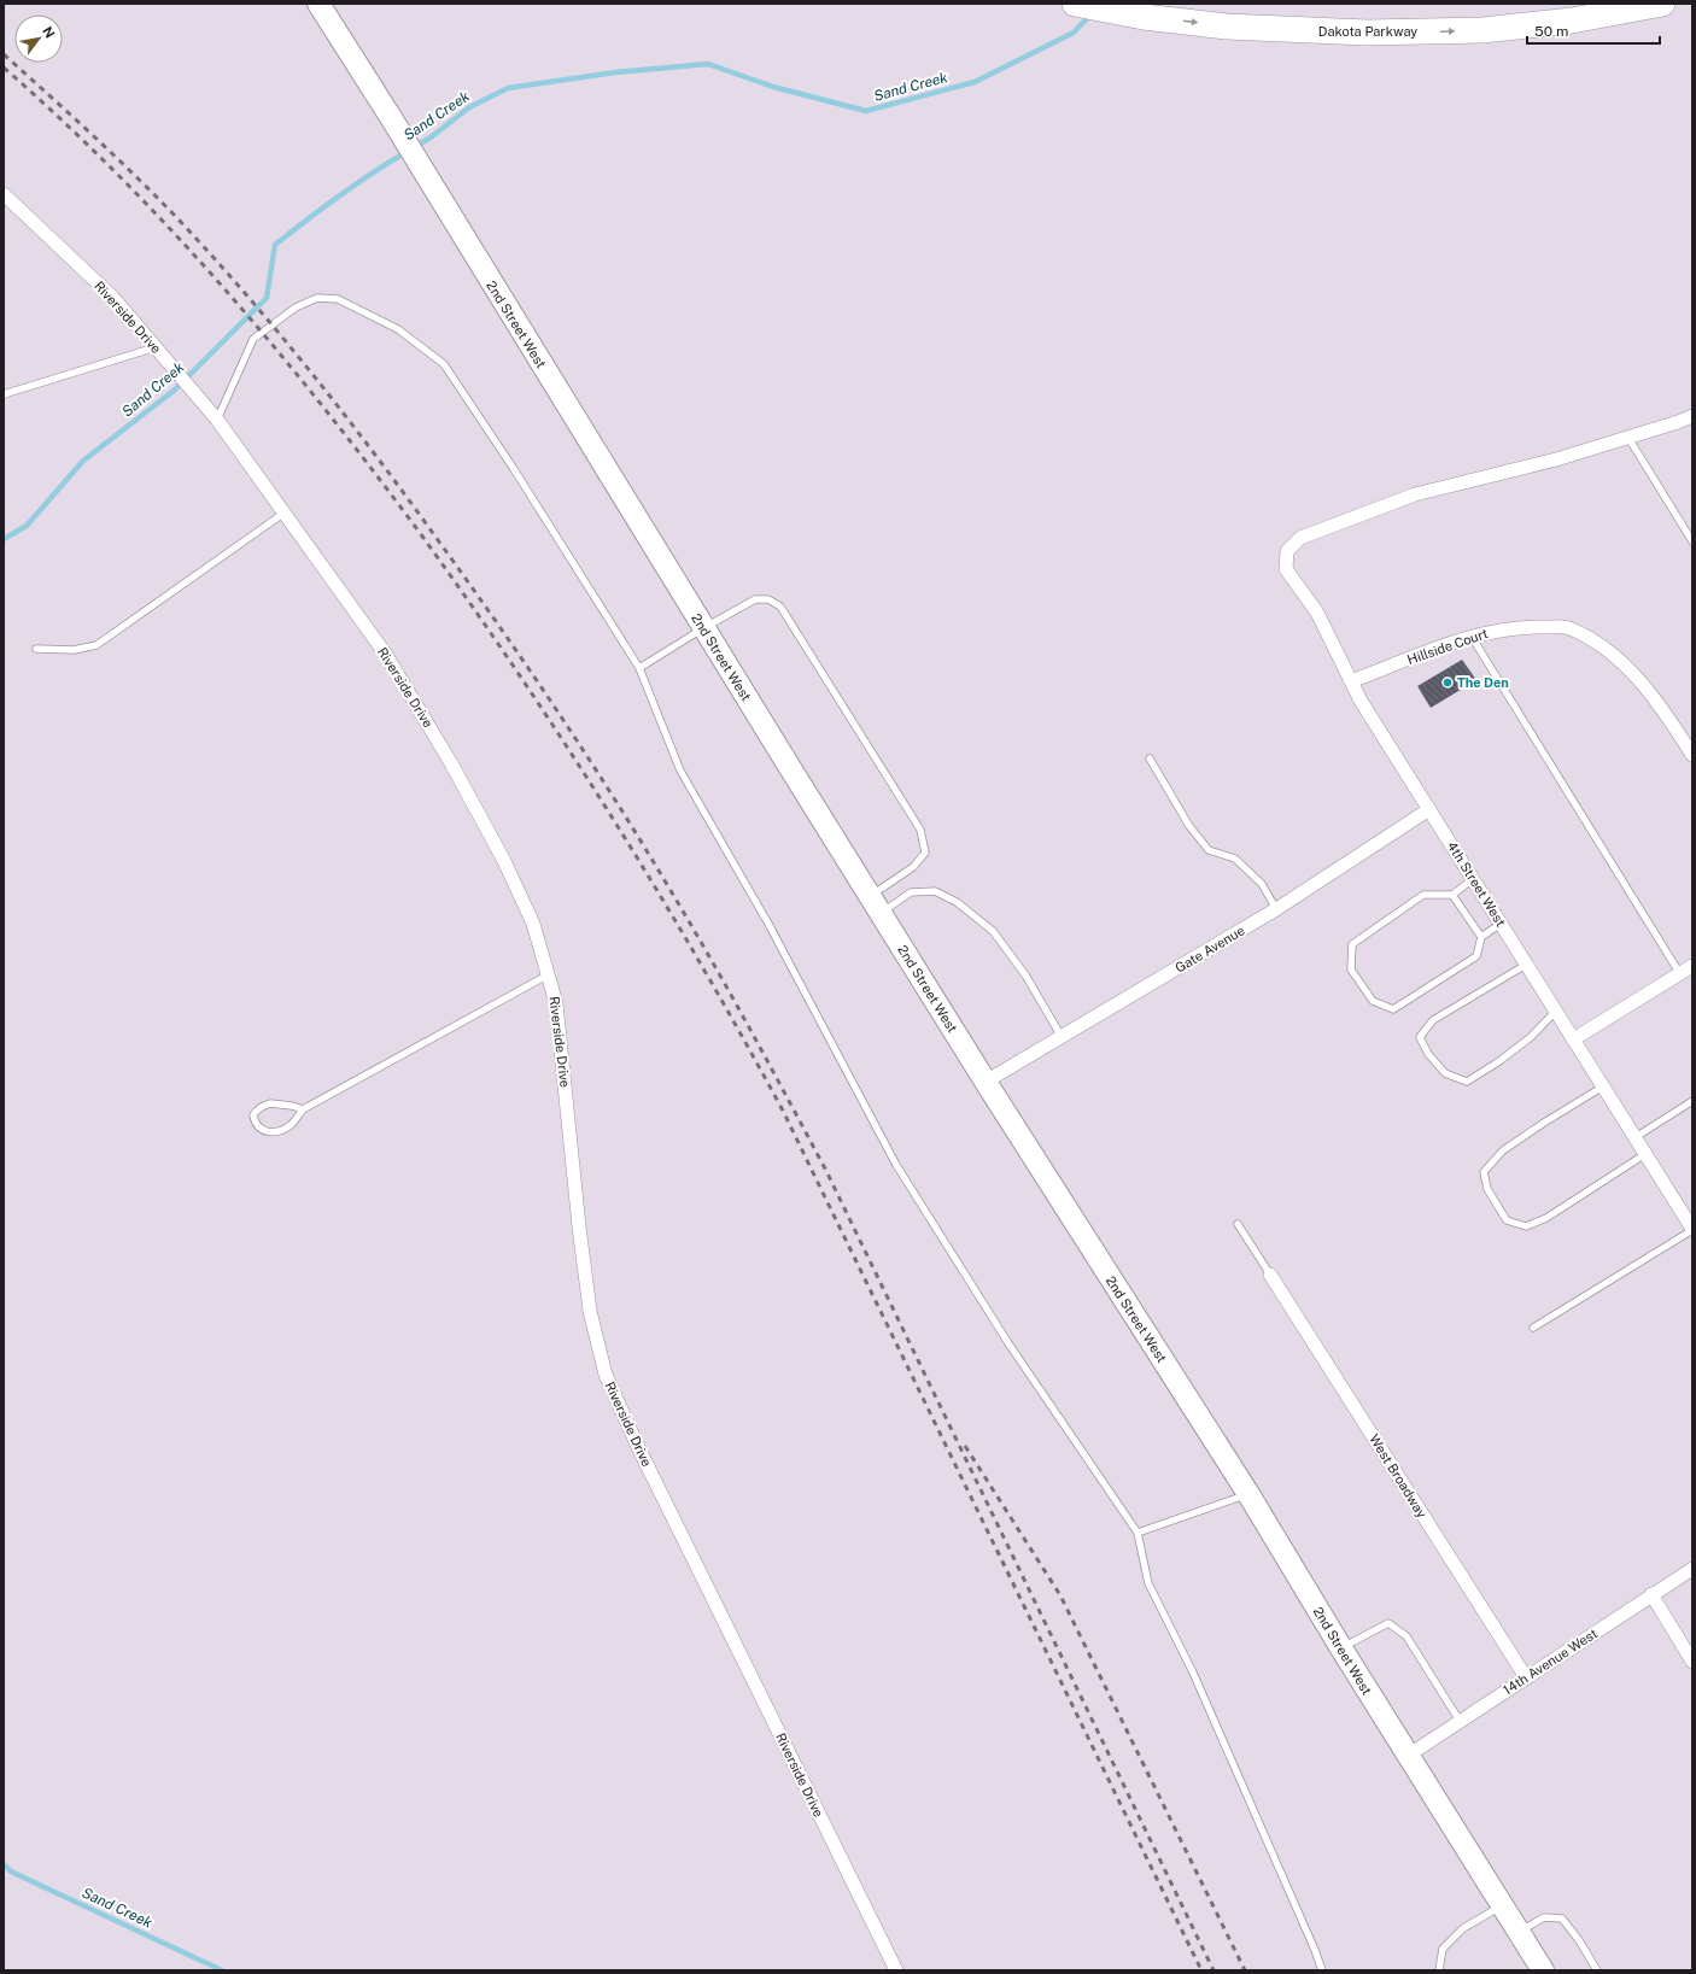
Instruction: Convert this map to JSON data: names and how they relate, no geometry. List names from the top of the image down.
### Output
{
  "streets": {
    "highway": ["Dakota Parkway"],
    "main road": ["2nd Street West"],
    "street": [
      "Riverside Drive",
      "Hillside Court",
      "4th Street West",
      "Gate Avenue",
      "West Broadway",
      "14th Avenue West"
    ]
  },
  "crossings": [
    ["2nd Street West", "Gate Avenue"],
    ["2nd Street West", "14th Avenue West"],
    ["Hillside Court", "4th Street West"],
    ["4th Street West", "Gate Avenue"],
    ["West Broadway", "14th Avenue West"]
  ],
  "one_way": ["Dakota Parkway"],
  "water": ["Sand Creek"],
  "places": ["The Den"],
  "scale_bar": "50 m",
  "north": "top right"
}
